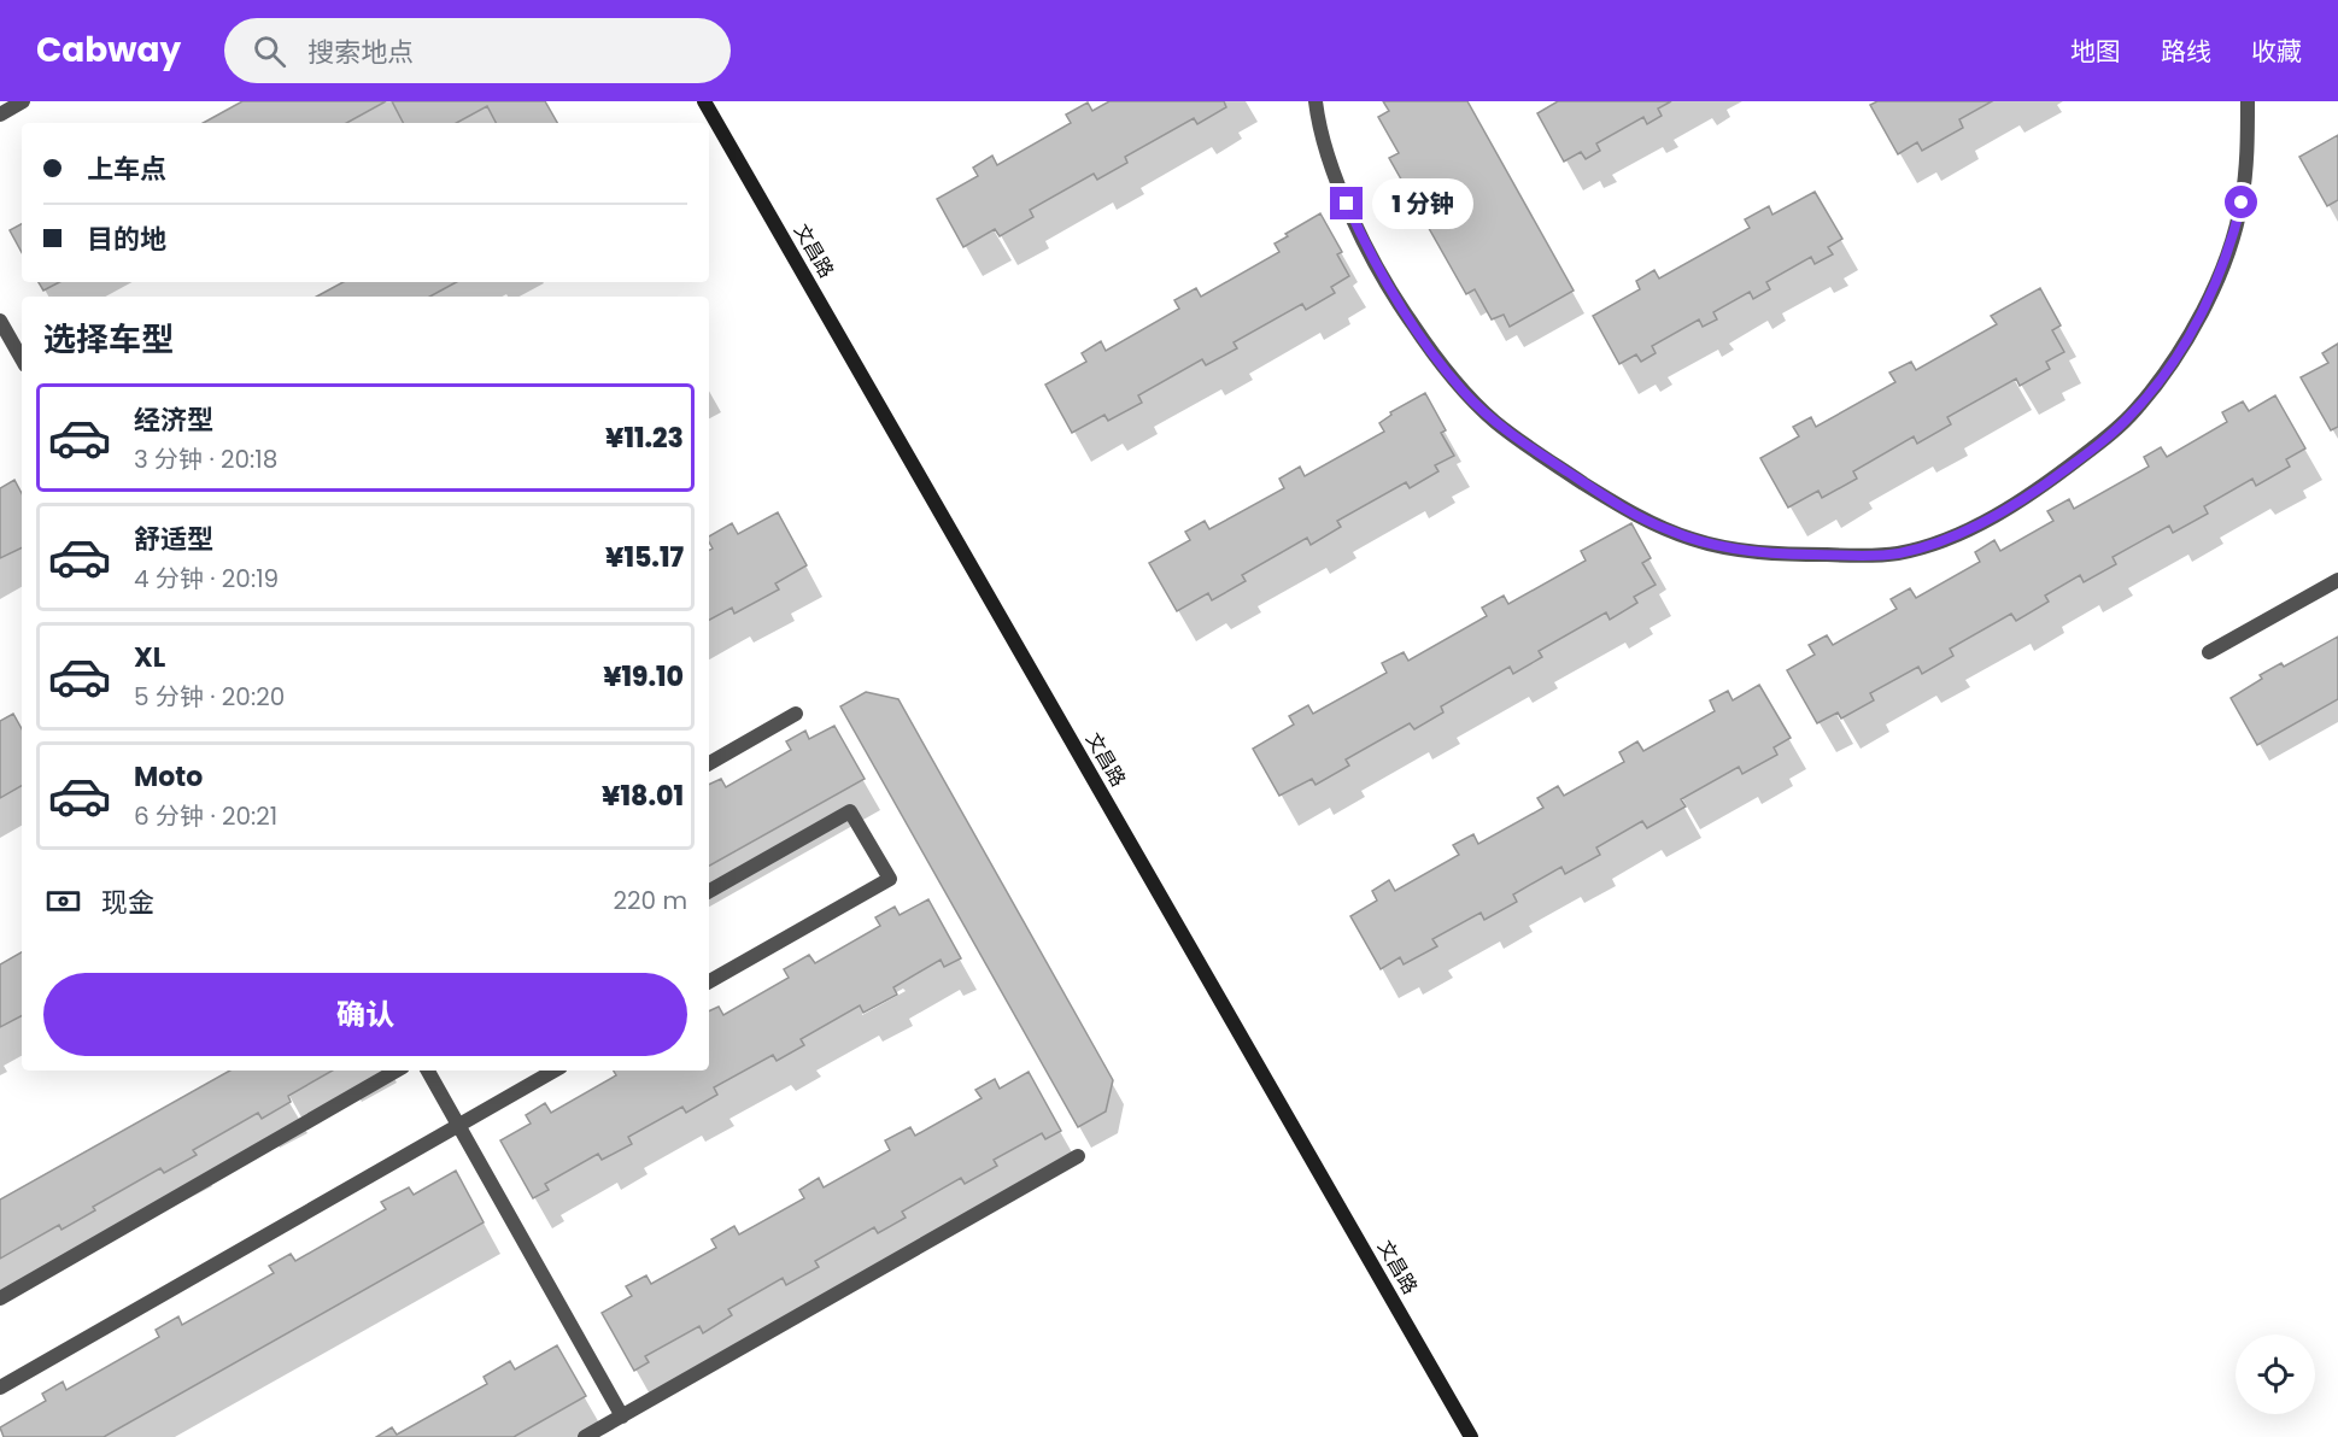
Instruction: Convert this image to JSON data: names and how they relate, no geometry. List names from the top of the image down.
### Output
{
  "streets": {
    "street": ["文昌路"]
  },
  "page": {
    "header": "Cabway",
    "search": "搜索地点",
    "nav": ["地图", "路线", "收藏"],
    "banner": ["上车点", "目的地"],
    "bubble": "1 分钟",
    "heading": "选择车型",
    "list": [
      {
        "name": "经济型",
        "note": "3 分钟 · 20:18",
        "value": "¥11.23"
      },
      {
        "name": "舒适型",
        "note": "4 分钟 · 20:19",
        "value": "¥15.17"
      },
      {
        "name": "XL",
        "note": "5 分钟 · 20:20",
        "value": "¥19.10"
      },
      {
        "name": "Moto",
        "note": "6 分钟 · 20:21",
        "value": "¥18.01"
      }
    ],
    "pay": ["现金", "220 m"],
    "buttons": "确认"
  }
}
